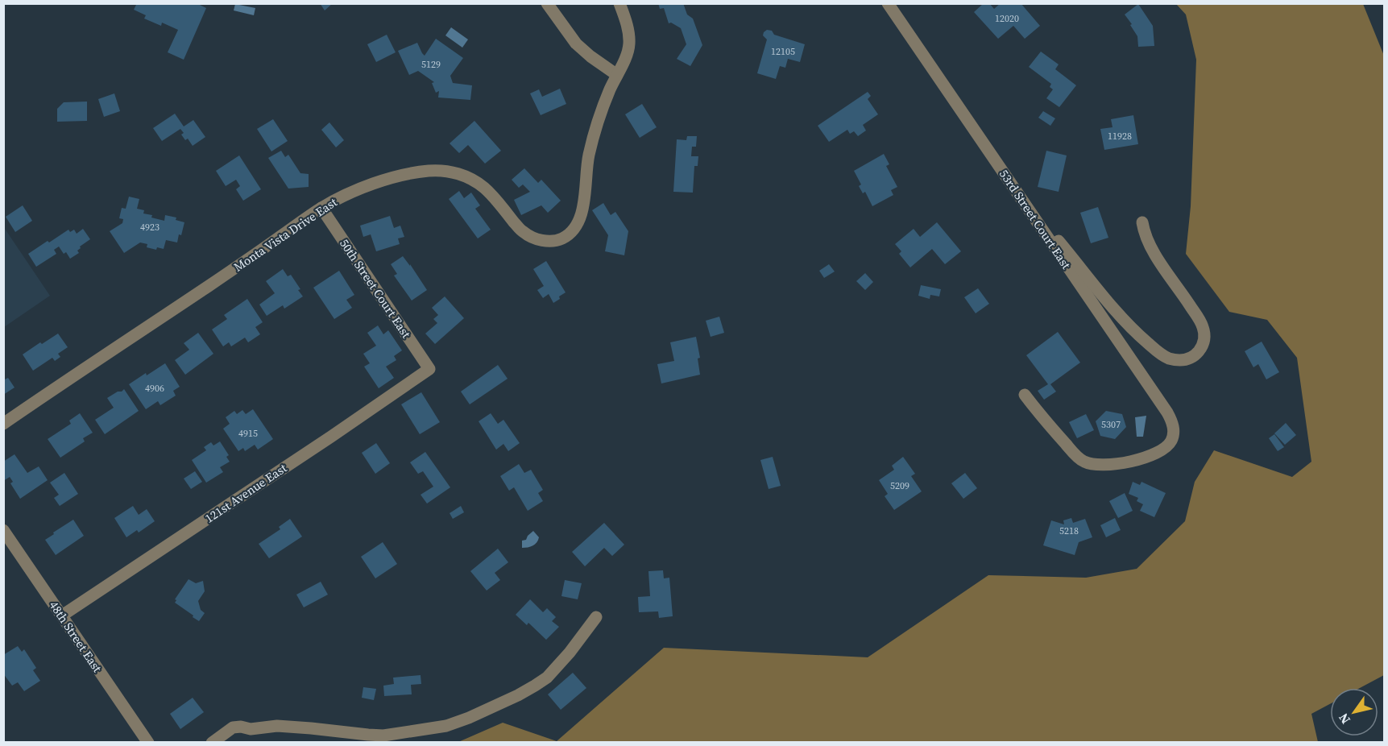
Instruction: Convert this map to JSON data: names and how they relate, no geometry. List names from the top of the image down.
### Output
{
  "streets": {
    "street": [
      "53rd Street Court East",
      "Monta Vista Drive East",
      "50th Street Court East",
      "121st Avenue East",
      "48th Street East"
    ]
  },
  "crossings": [
    ["Monta Vista Drive East", "50th Street Court East"],
    ["50th Street Court East", "121st Avenue East"],
    ["121st Avenue East", "48th Street East"]
  ],
  "house_numbers": [
    "12020",
    "12105",
    "5129",
    "11928",
    "4923",
    "4906",
    "5307",
    "4915",
    "5209",
    "5218"
  ],
  "north": "bottom left"
}
